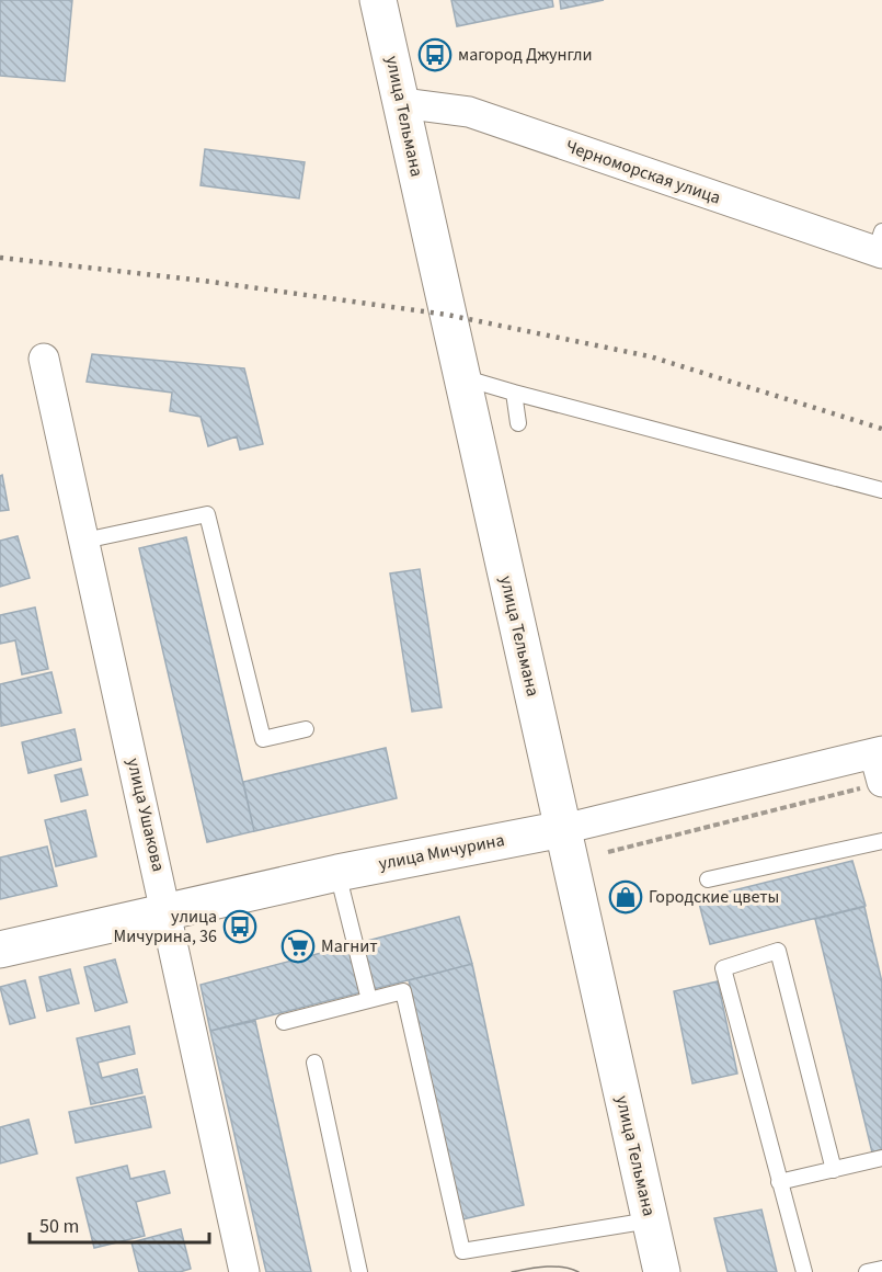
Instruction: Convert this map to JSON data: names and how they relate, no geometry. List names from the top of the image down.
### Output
{
  "streets": {
    "street": [
      "улица Тельмана",
      "Черноморская улица",
      "улица Ушакова",
      "улица Мичурина"
    ]
  },
  "crossings": [
    ["улица Тельмана", "Черноморская улица"],
    ["улица Тельмана", "улица Мичурина"],
    ["улица Ушакова", "улица Мичурина"]
  ],
  "places": {
    "bus stop": ["магород Джунгли", "улица Мичурина, 36"],
    "shop": ["Городские цветы"],
    "supermarket": ["Магнит"]
  },
  "scale_bar": "50 m"
}
